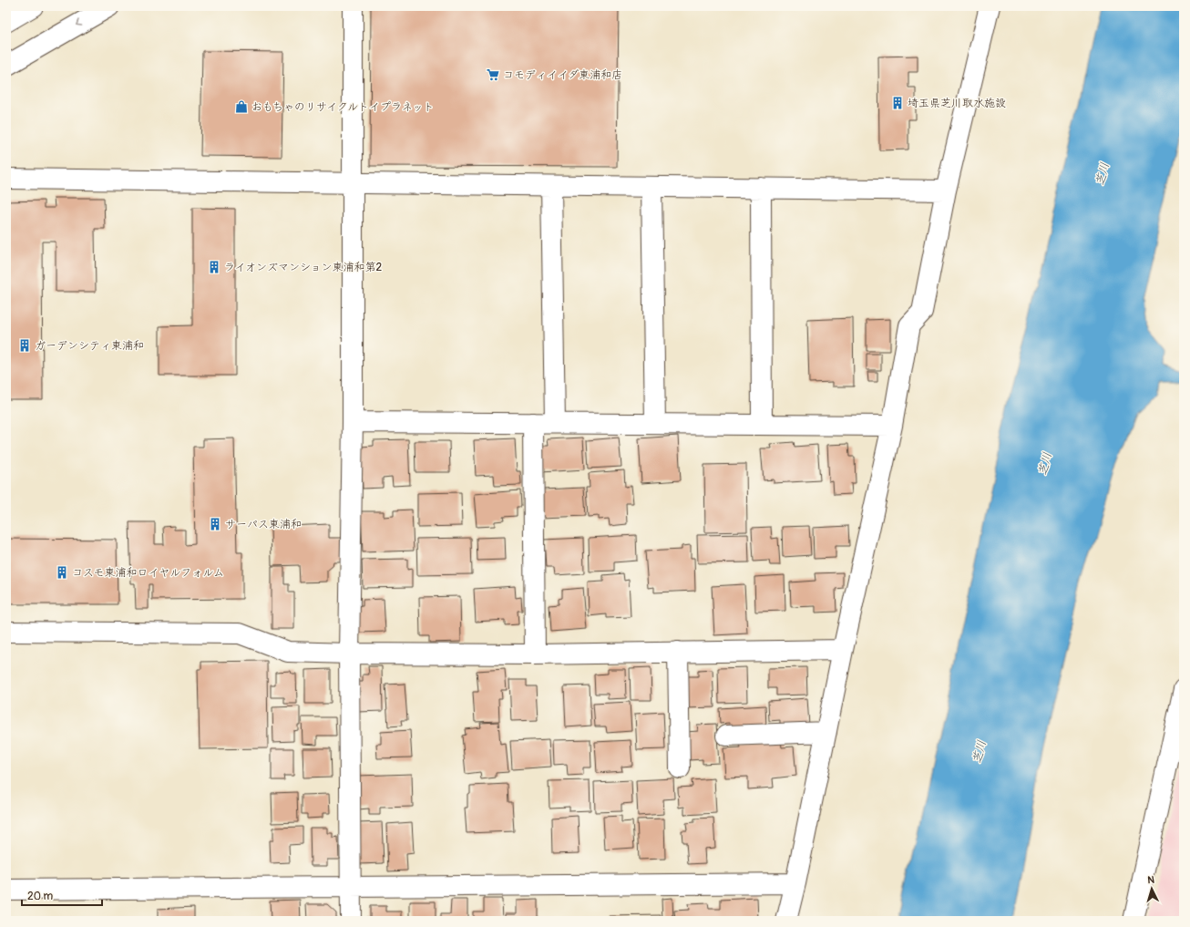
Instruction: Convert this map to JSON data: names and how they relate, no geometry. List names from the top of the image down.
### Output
{
  "water": ["芝川"],
  "places": {
    "supermarket": ["コモディイイダ東浦和店"],
    "building": [
      "埼玉県芝川取水施設",
      "ライオンズマンション東浦和第2",
      "ガーデンシティ東浦和",
      "サーパス東浦和",
      "コスモ東浦和ロイヤルフォルム"
    ],
    "shop": ["おもちゃのリサイクルトイプラネット"]
  },
  "scale_bar": "20 m",
  "north": "top"
}
